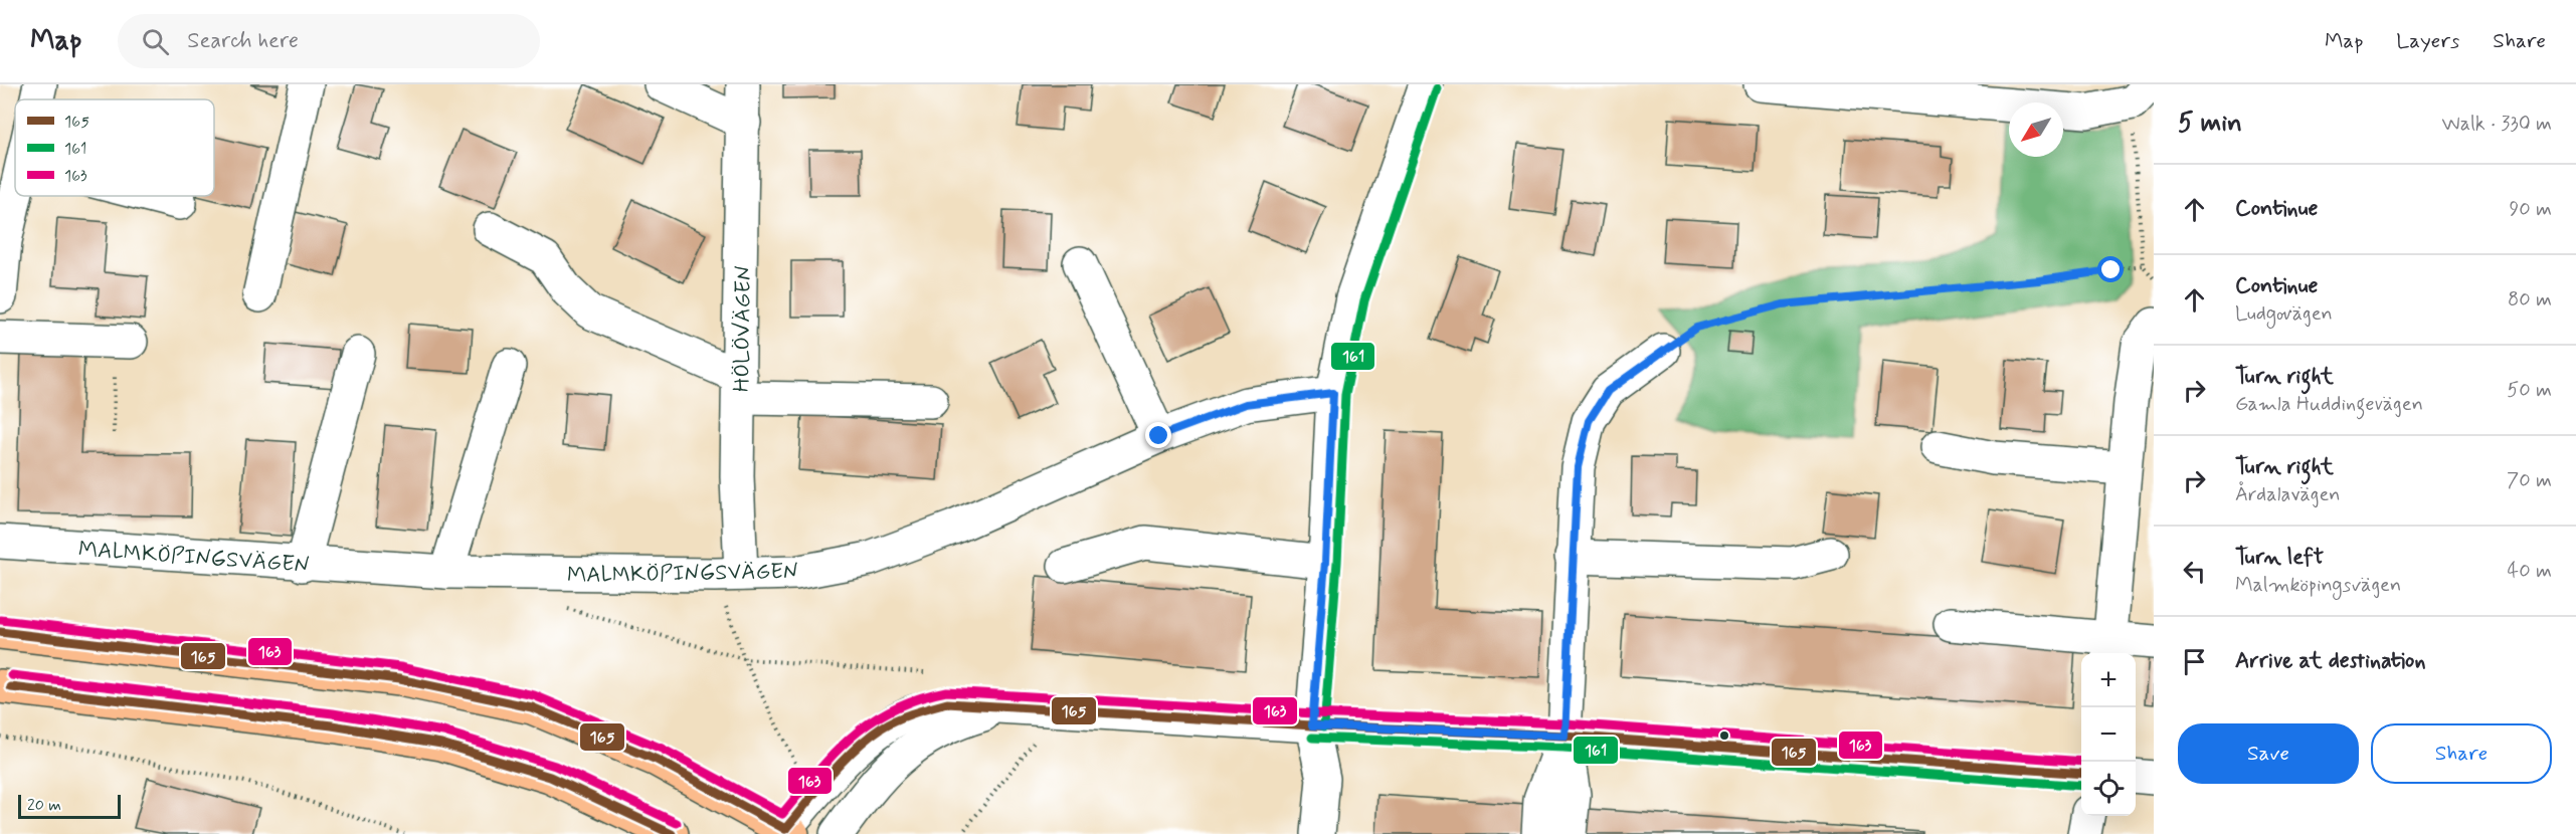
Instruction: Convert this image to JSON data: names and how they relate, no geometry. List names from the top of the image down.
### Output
{
  "streets": {
    "street": ["HÖLÖVÄGEN", "MALMKÖPINGSVÄGEN"]
  },
  "crossings": [
    ["HÖLÖVÄGEN", "MALMKÖPINGSVÄGEN"]
  ],
  "lines": ["transit line 161", "transit line 163", "transit line 165"],
  "legend": ["165", "161", "163"],
  "scale_bar": "20 m",
  "north": "bottom left",
  "page": {
    "header": "Map",
    "search": "Search here",
    "nav": ["Map", "Layers", "Share"],
    "heading": ["5 min", "Walk · 330 m"],
    "list": [
      ["Continue", "90 m"],
      ["Continue", "Ludgovägen", "80 m"],
      ["Turn right", "Gamla Huddingevägen", "50 m"],
      ["Turn right", "Årdalavägen", "70 m"],
      ["Turn left", "Malmköpingsvägen", "40 m"],
      "Arrive at destination"
    ],
    "map_buttons": ["+", "−"],
    "buttons": ["Save", "Share"],
    "scale": "20 m"
  }
}
